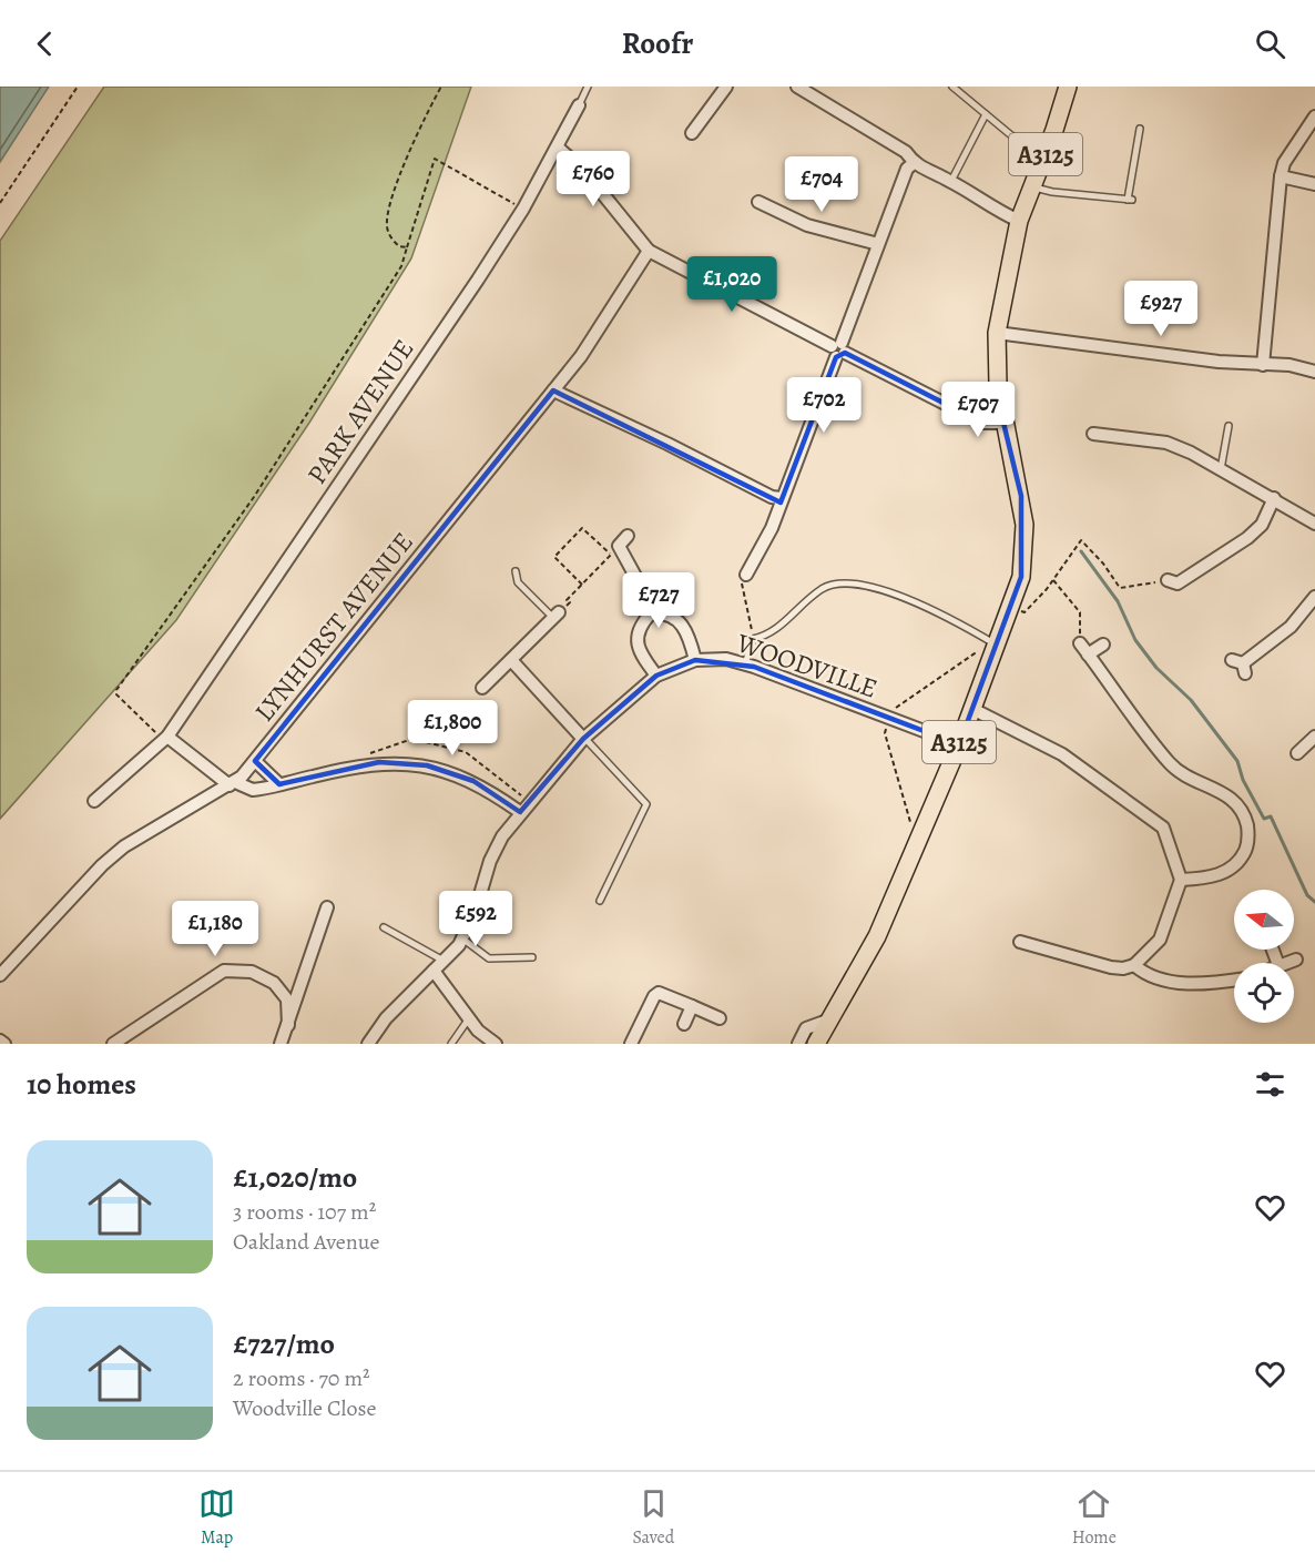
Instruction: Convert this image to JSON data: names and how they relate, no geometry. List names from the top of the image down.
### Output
{
  "streets": {
    "main road": ["A3125"],
    "street": ["PARK AVENUE", "LYNHURST AVENUE", "WOODVILLE"]
  },
  "crossings": [
    ["A3125", "WOODVILLE"]
  ],
  "north": "left",
  "page": {
    "header": "Roofr",
    "price": [
      "£760",
      "£704",
      "£1,020",
      "£927",
      "£702",
      "£707",
      "£727",
      "£1,800",
      "£592",
      "£1,180"
    ],
    "heading": "10 homes",
    "list": [
      {
        "name": "£1,020/mo",
        "note": "3 rooms · 107 m² · Oakland Avenue"
      },
      {
        "name": "£727/mo",
        "note": "2 rooms · 70 m² · Woodville Close"
      }
    ],
    "tabs": ["Map", "Saved", "Home"]
  }
}
